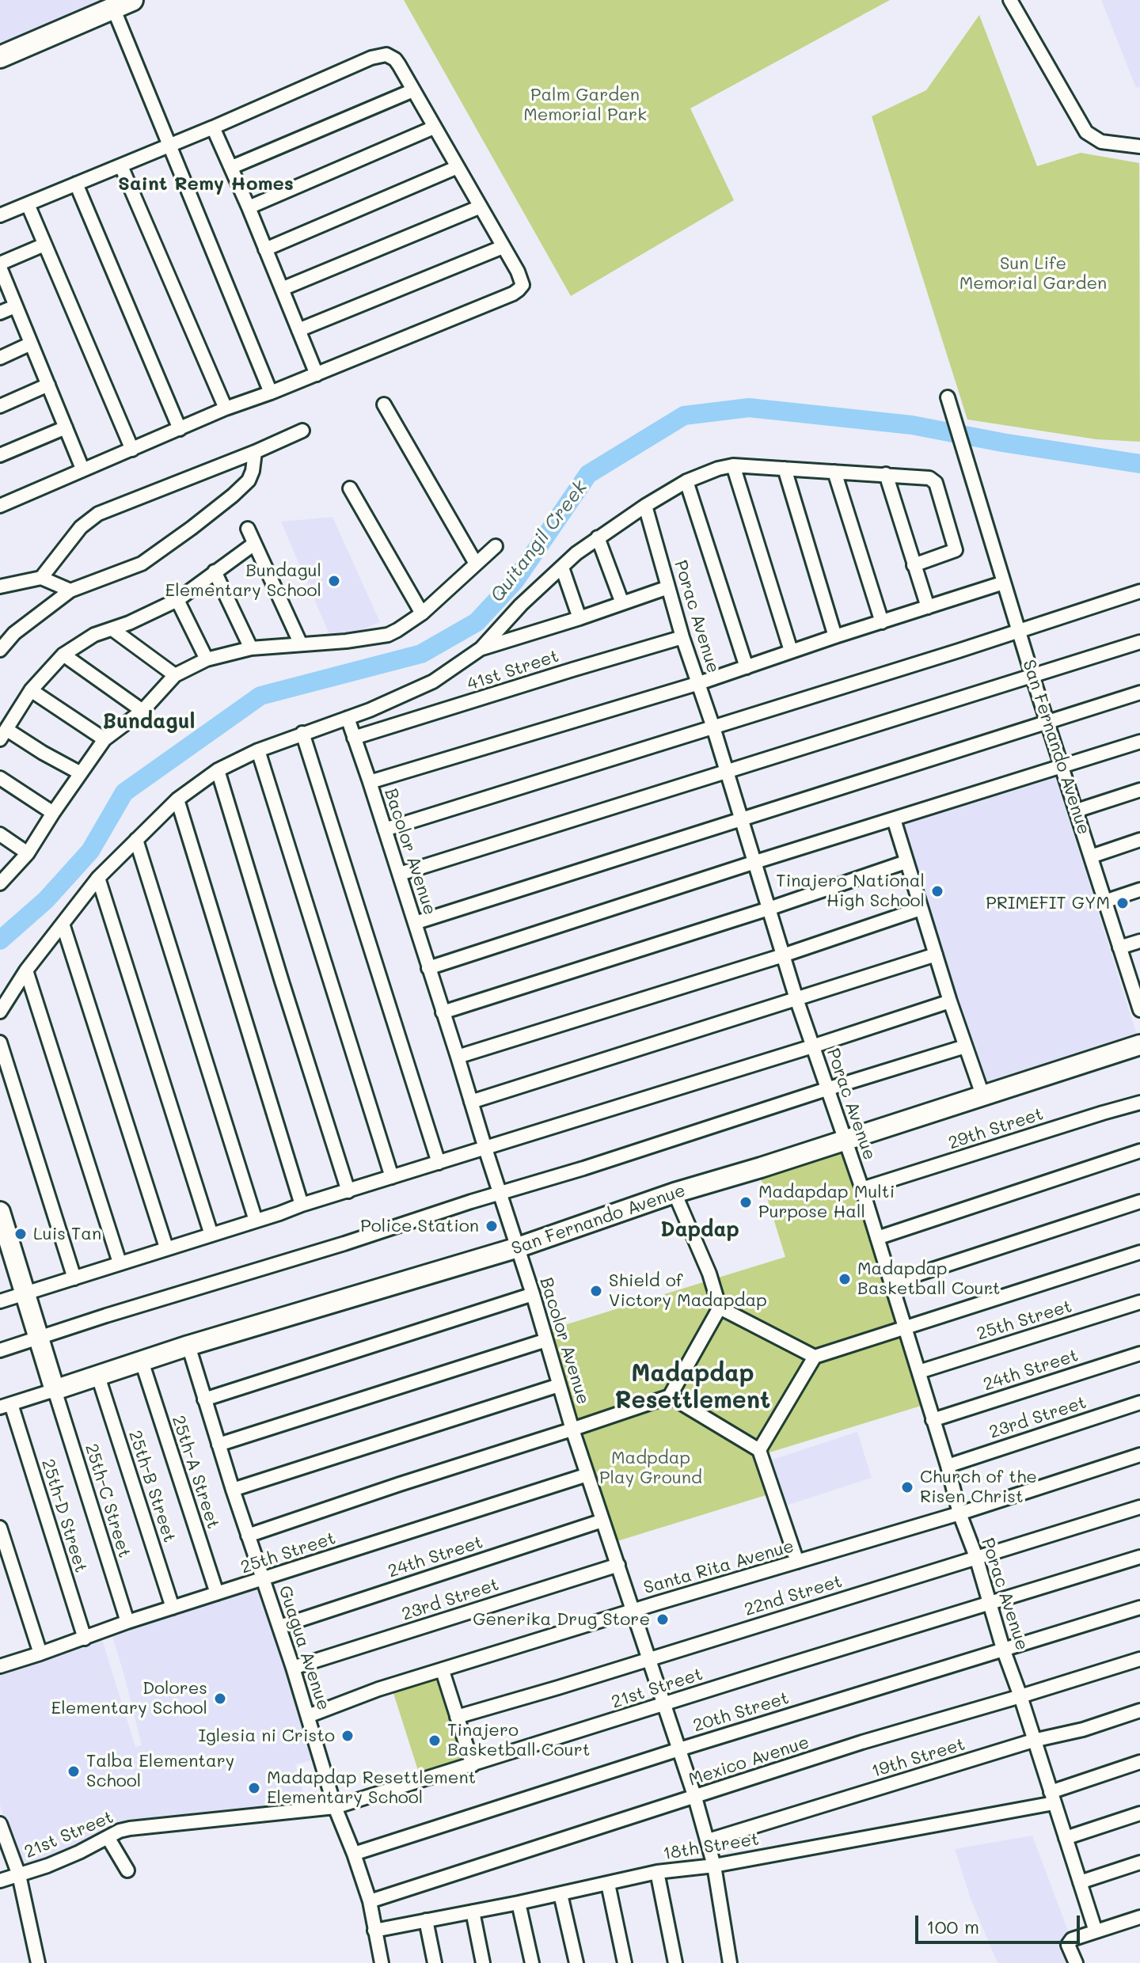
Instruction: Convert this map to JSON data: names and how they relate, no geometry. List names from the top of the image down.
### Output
{
  "streets": {
    "main road": ["San Fernando Avenue"],
    "street": [
      "Porac Avenue",
      "41st Street",
      "Bacolor Avenue",
      "29th Street",
      "25th Street",
      "24th Street",
      "23rd Street",
      "25th-A Street",
      "25th-B Street",
      "25th-C Street",
      "25th-D Street",
      "Santa Rita Avenue",
      "22nd Street",
      "Guagua Avenue",
      "21st Street",
      "20th Street",
      "19th Street",
      "Mexico Avenue",
      "18th Street"
    ]
  },
  "crossings": [
    ["Porac Avenue", "41st Street"],
    ["Porac Avenue", "San Fernando Avenue"],
    ["Porac Avenue", "29th Street"],
    ["Porac Avenue", "25th Street"],
    ["Porac Avenue", "24th Street"],
    ["Porac Avenue", "23rd Street"],
    ["Porac Avenue", "Santa Rita Avenue"],
    ["Porac Avenue", "22nd Street"],
    ["Porac Avenue", "21st Street"],
    ["Porac Avenue", "20th Street"],
    ["Porac Avenue", "19th Street"],
    ["Porac Avenue", "Mexico Avenue"],
    ["Porac Avenue", "18th Street"],
    ["41st Street", "Bacolor Avenue"],
    ["San Fernando Avenue", "Bacolor Avenue"],
    ["San Fernando Avenue", "25th-A Street"],
    ["San Fernando Avenue", "25th-B Street"],
    ["San Fernando Avenue", "25th-C Street"],
    ["San Fernando Avenue", "25th-D Street"],
    ["San Fernando Avenue", "Guagua Avenue"],
    ["Bacolor Avenue", "25th Street"],
    ["Bacolor Avenue", "24th Street"],
    ["Bacolor Avenue", "23rd Street"],
    ["Bacolor Avenue", "Santa Rita Avenue"],
    ["Bacolor Avenue", "22nd Street"],
    ["Bacolor Avenue", "21st Street"],
    ["Bacolor Avenue", "20th Street"],
    ["Bacolor Avenue", "19th Street"],
    ["Bacolor Avenue", "Mexico Avenue"],
    ["Bacolor Avenue", "18th Street"],
    ["25th Street", "25th-A Street"],
    ["25th Street", "25th-B Street"],
    ["25th Street", "25th-C Street"],
    ["25th Street", "25th-D Street"],
    ["25th Street", "Guagua Avenue"],
    ["24th Street", "Guagua Avenue"],
    ["23rd Street", "Guagua Avenue"],
    ["Santa Rita Avenue", "Guagua Avenue"],
    ["Guagua Avenue", "21st Street"],
    ["Guagua Avenue", "20th Street"],
    ["Guagua Avenue", "Mexico Avenue"],
    ["Guagua Avenue", "18th Street"]
  ],
  "districts": [
    "Saint Remy Homes",
    "Bundagul",
    "Dapdap",
    "Madapdap Resettlement"
  ],
  "water": ["Quitangil Creek"],
  "parks": ["Palm Garden Memorial Park", "Sun Life Memorial Garden", "Madpdap Play Ground"],
  "places": [
    "Bundagul Elementary School",
    "Tinajero National High School",
    "PRIMEFIT GYM",
    "Madapdap Multi Purpose Hall",
    "Police Station",
    "Luis Tan",
    "Madapdap Basketball Court",
    "Shield of Victory Madapdap",
    "Church of the Risen Christ",
    "Generika Drug Store",
    "Dolores Elementary School",
    "Iglesia ni Cristo",
    "Tinajero Basketball Court",
    "Talba Elementary School",
    "Madapdap Resettlement Elementary School"
  ],
  "scale_bar": "100 m"
}
